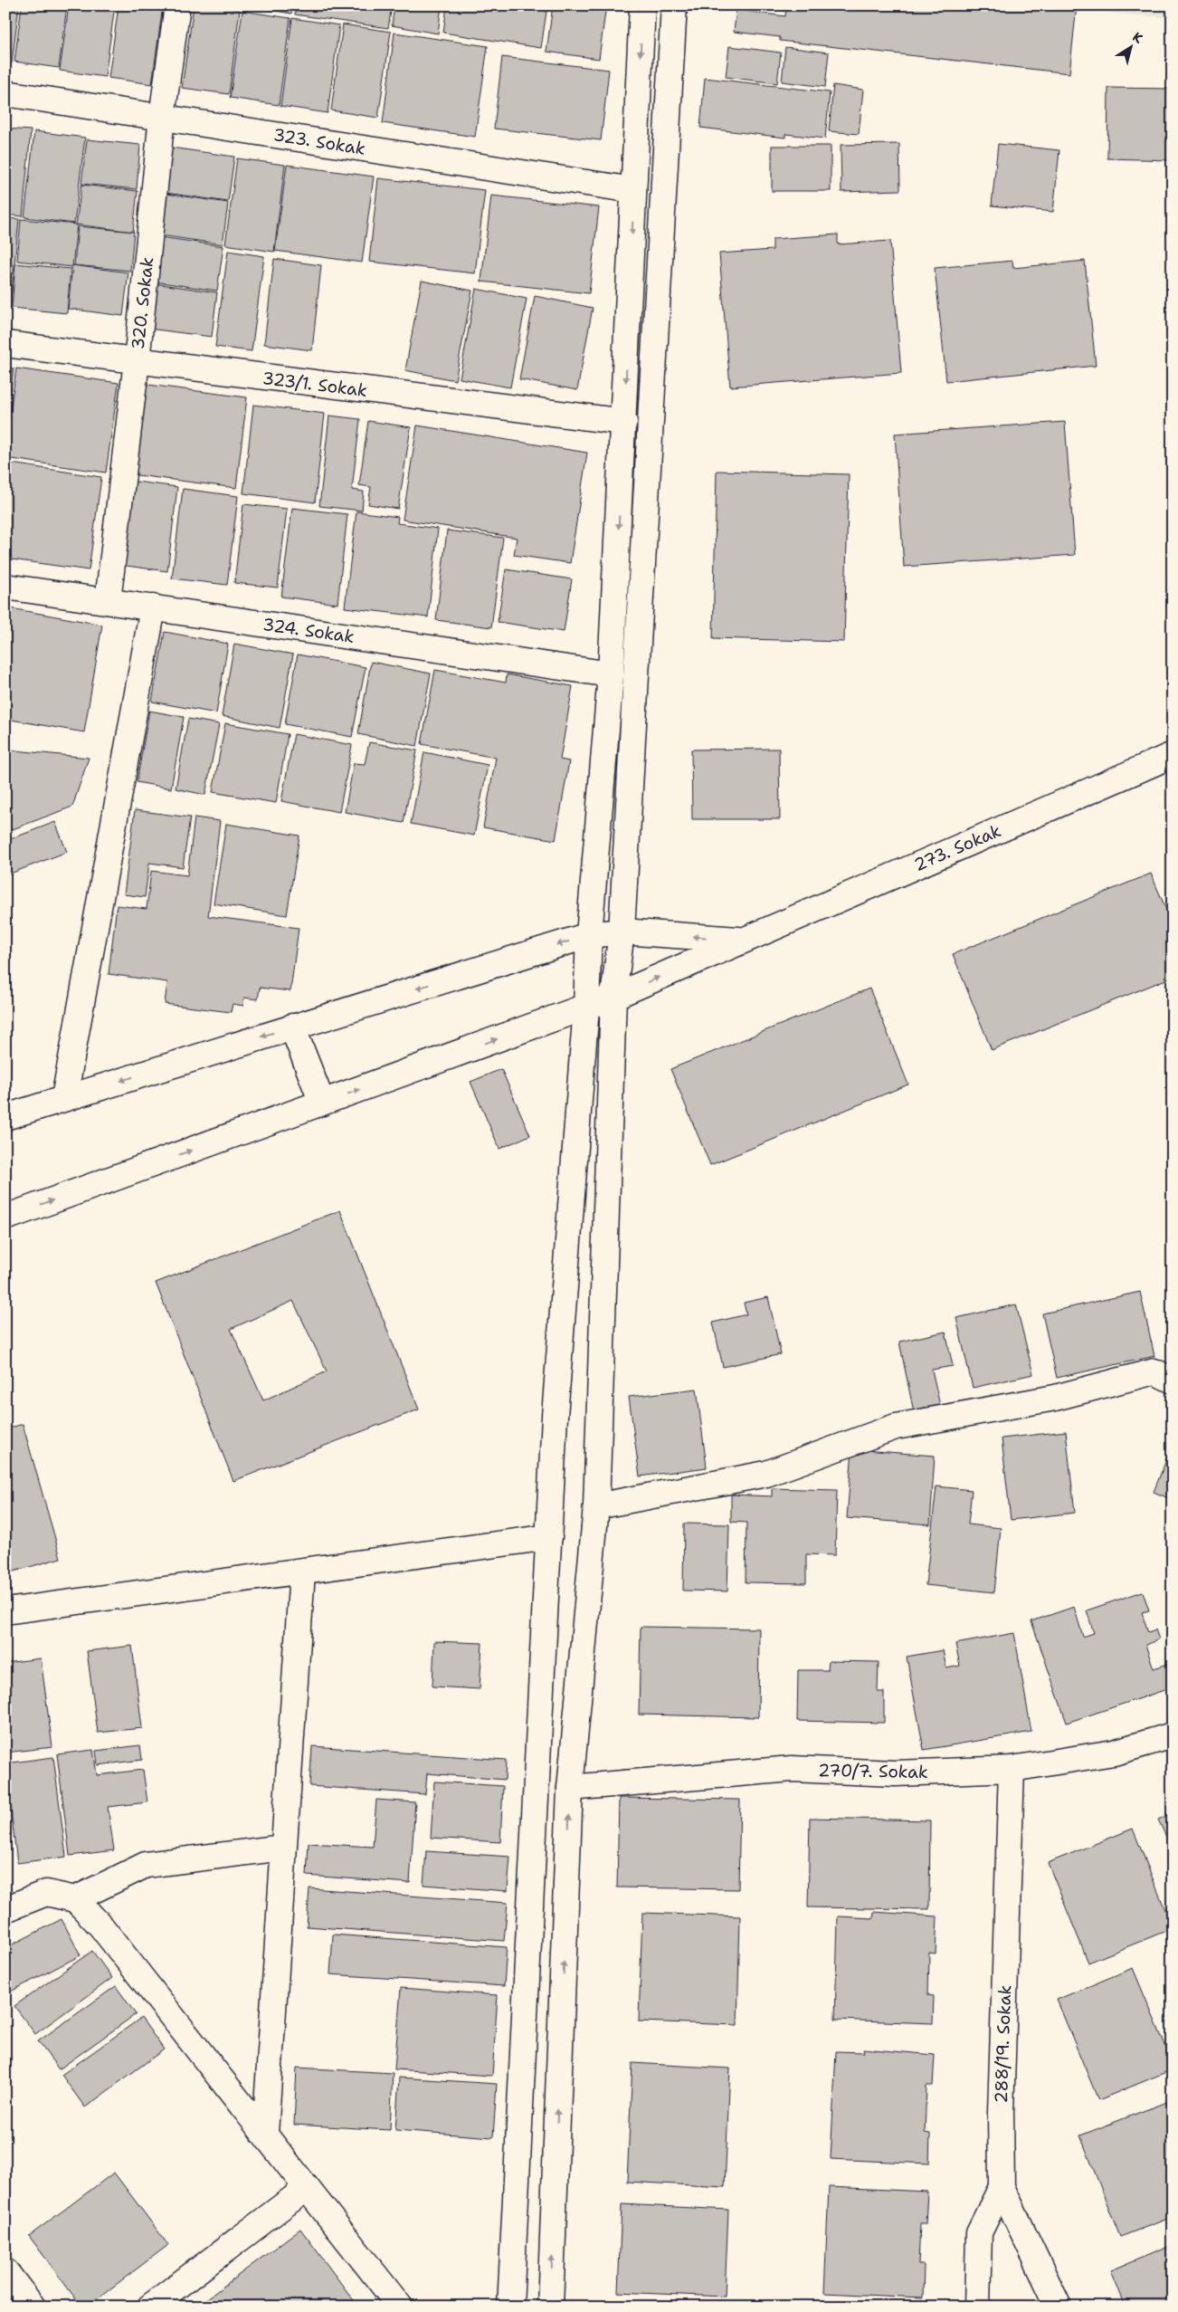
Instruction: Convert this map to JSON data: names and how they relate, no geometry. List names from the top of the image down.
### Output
{
  "streets": {
    "street": [
      "323. Sokak",
      "320. Sokak",
      "323/1. Sokak",
      "324. Sokak",
      "273. Sokak",
      "270/7. Sokak",
      "288/19. Sokak"
    ]
  },
  "crossings": [
    ["323. Sokak", "320. Sokak"],
    ["320. Sokak", "323/1. Sokak"],
    ["320. Sokak", "324. Sokak"],
    ["270/7. Sokak", "288/19. Sokak"]
  ],
  "north": "top right"
}
